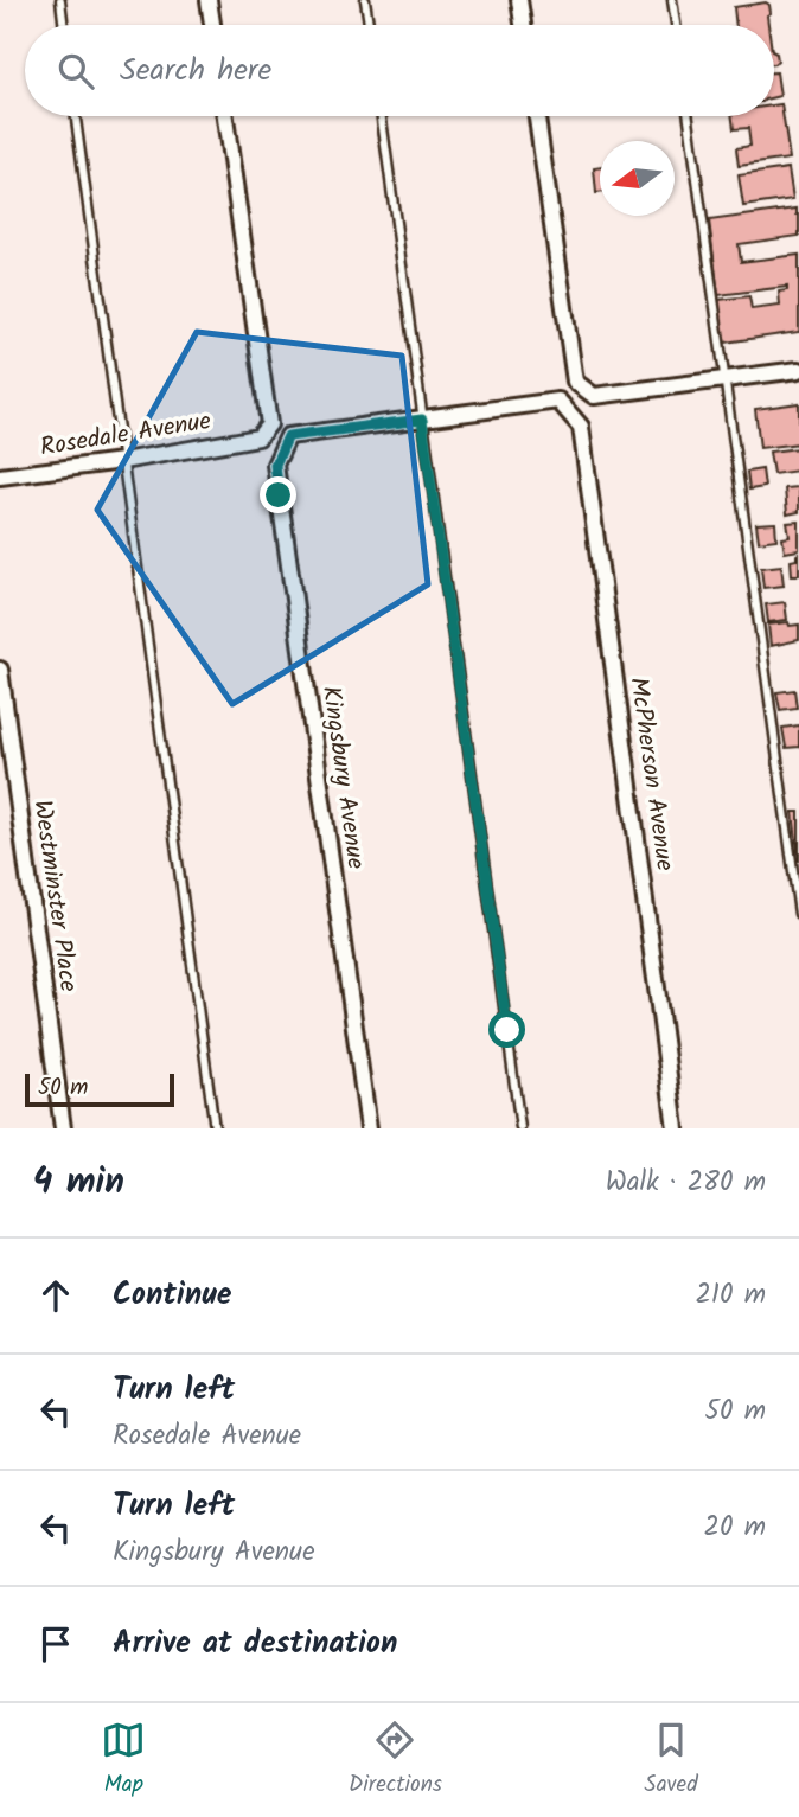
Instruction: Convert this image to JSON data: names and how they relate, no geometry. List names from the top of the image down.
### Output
{
  "streets": {
    "street": [
      "Rosedale Avenue",
      "McPherson Avenue",
      "Kingsbury Avenue",
      "Westminster Place"
    ]
  },
  "crossings": [
    ["McPherson Avenue", "Kingsbury Avenue"]
  ],
  "scale_bar": "50 m",
  "north": "left",
  "page": {
    "search": "Search here",
    "scale": "50 m",
    "heading": ["4 min", "Walk · 280 m"],
    "list": [
      ["Continue", "210 m"],
      ["Turn left", "Rosedale Avenue", "50 m"],
      ["Turn left", "Kingsbury Avenue", "20 m"],
      "Arrive at destination"
    ],
    "nav": ["Map", "Directions", "Saved"]
  }
}
